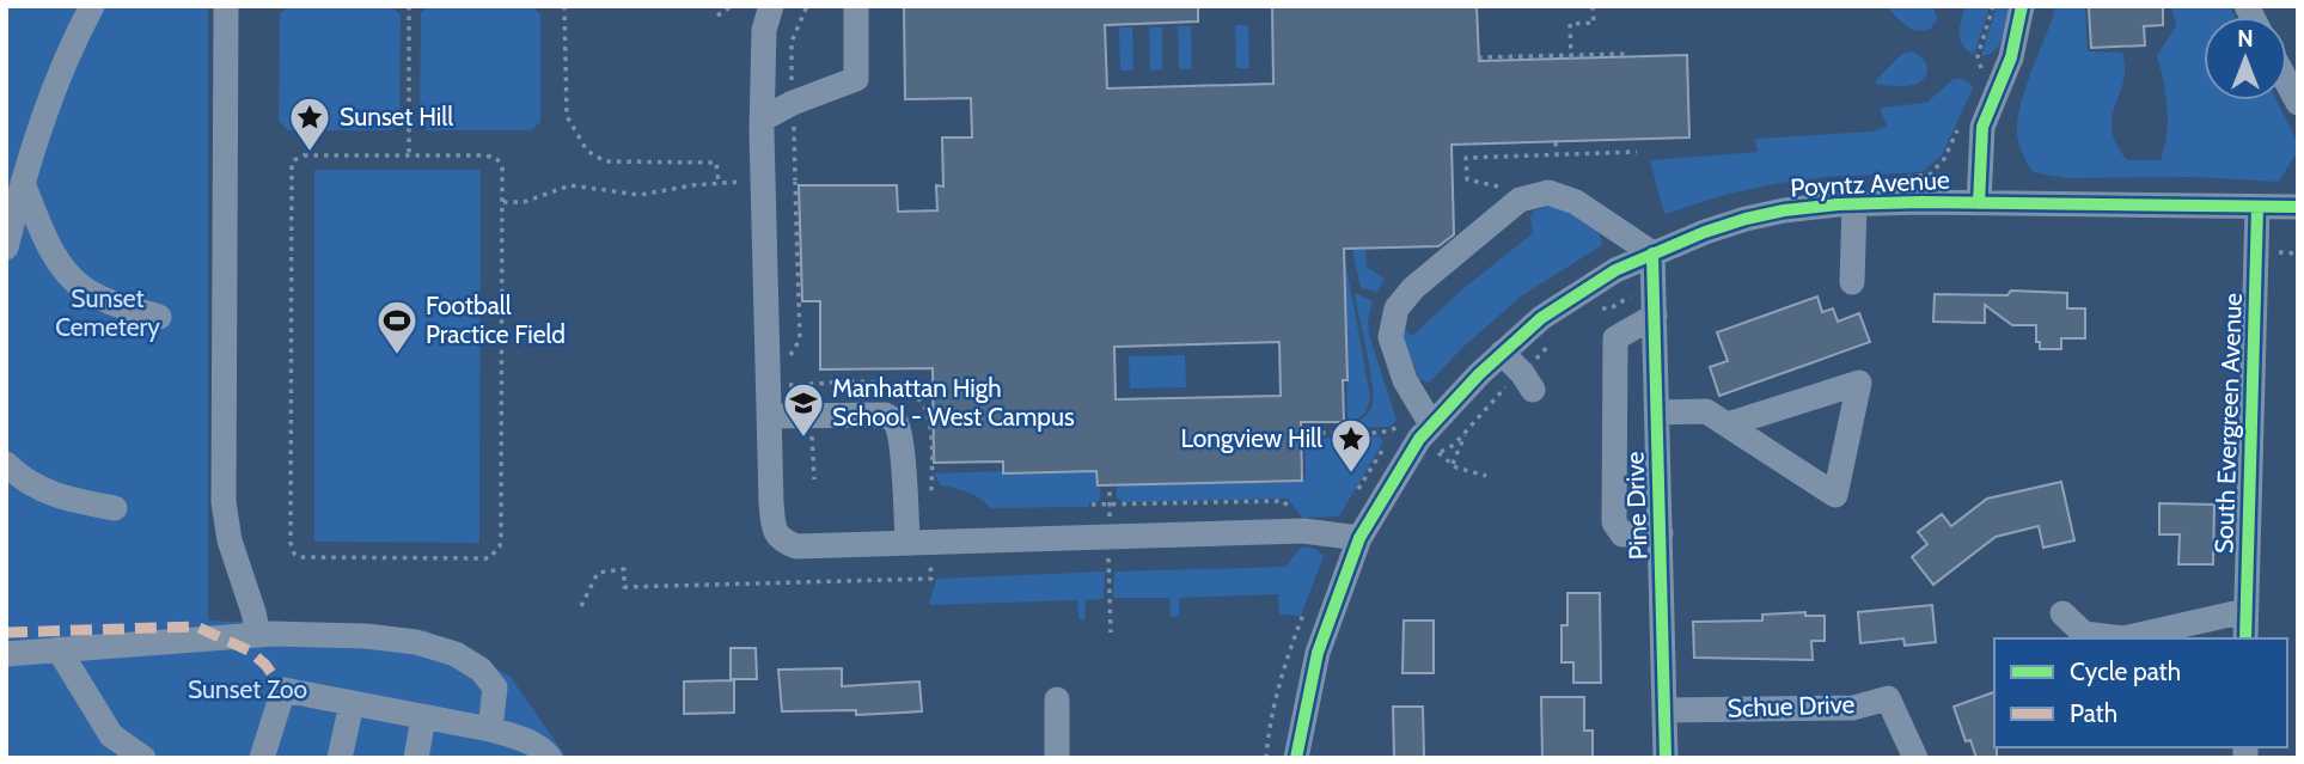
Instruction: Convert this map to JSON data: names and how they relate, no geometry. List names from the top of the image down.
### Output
{
  "streets": {
    "street": [
      "Poyntz Avenue",
      "South Evergreen Avenue",
      "Pine Drive",
      "Schue Drive"
    ]
  },
  "crossings": [
    ["Poyntz Avenue", "South Evergreen Avenue"],
    ["Poyntz Avenue", "Pine Drive"],
    ["Pine Drive", "Schue Drive"]
  ],
  "parks": ["Sunset Cemetery", "Sunset Zoo"],
  "places": {
    "place": ["Sunset Hill", "Longview Hill"],
    "sports": ["Football Practice Field"],
    "school or university": ["Manhattan High School - West Campus"]
  },
  "legend": ["Cycle path", "Path"],
  "north": "top"
}
